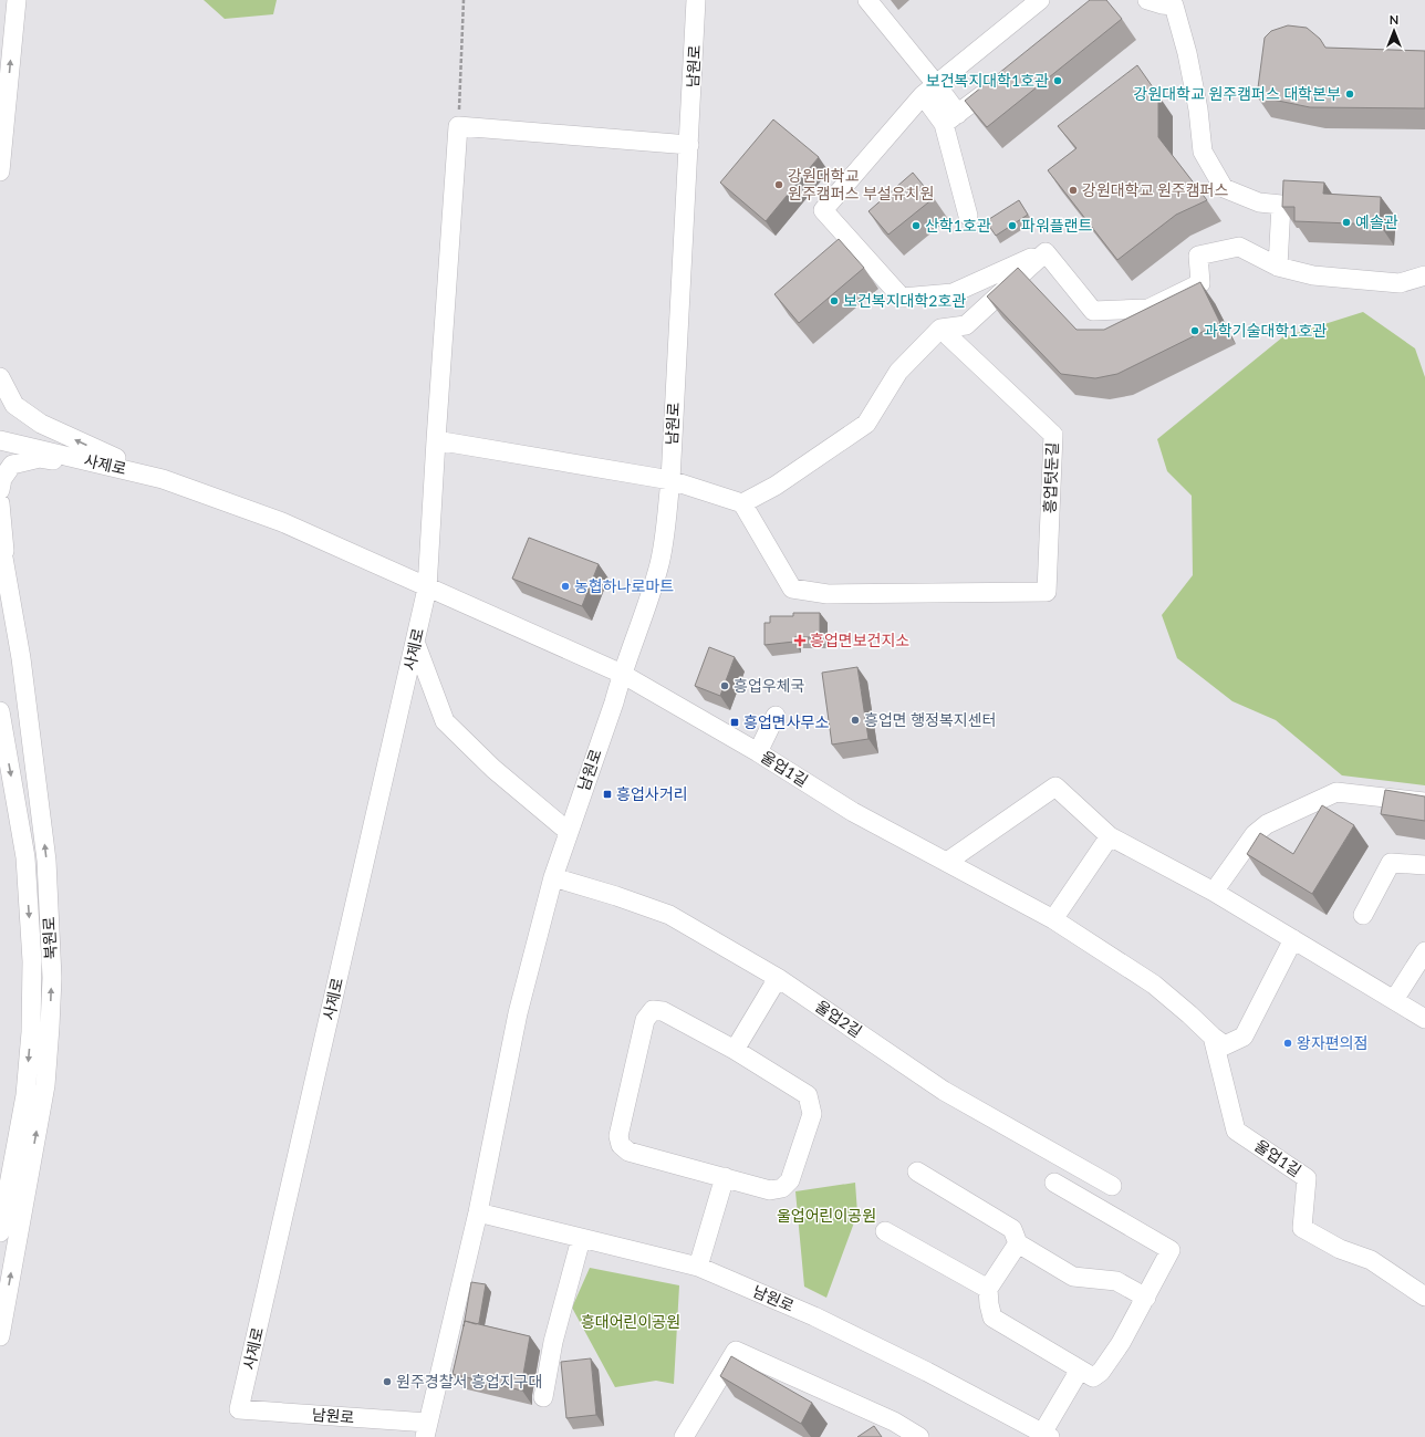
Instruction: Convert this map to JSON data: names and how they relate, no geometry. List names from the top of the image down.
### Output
{
  "streets": {
    "street": [
      "남원로",
      "사제로",
      "흥업텃둔길",
      "울업1길",
      "북원로",
      "울업2길"
    ]
  },
  "crossings": [
    ["남원로", "사제로"],
    ["남원로", "울업1길"],
    ["남원로", "울업2길"],
    ["사제로", "울업1길"]
  ],
  "parks": ["울업어린이공원", "흥대어린이공원"],
  "places": {
    "other": [
      "보건복지대학1호관",
      "강원대학교 원주캠퍼스 대학본부",
      "강원대학교 원주캠퍼스 부설유치원",
      "강원대학교 원주캠퍼스",
      "예솔관",
      "산학1호관",
      "파워플랜트",
      "보건복지대학2호관",
      "과학기술대학1호관",
      "농협하나로마트",
      "흥업우체국",
      "흥업면 행정복지센터",
      "왕자편의점",
      "원주경찰서 흥업지구대"
    ],
    "health": ["흥업면보건지소"],
    "transit": ["흥업면사무소", "흥업사거리"]
  },
  "north": "top"
}
